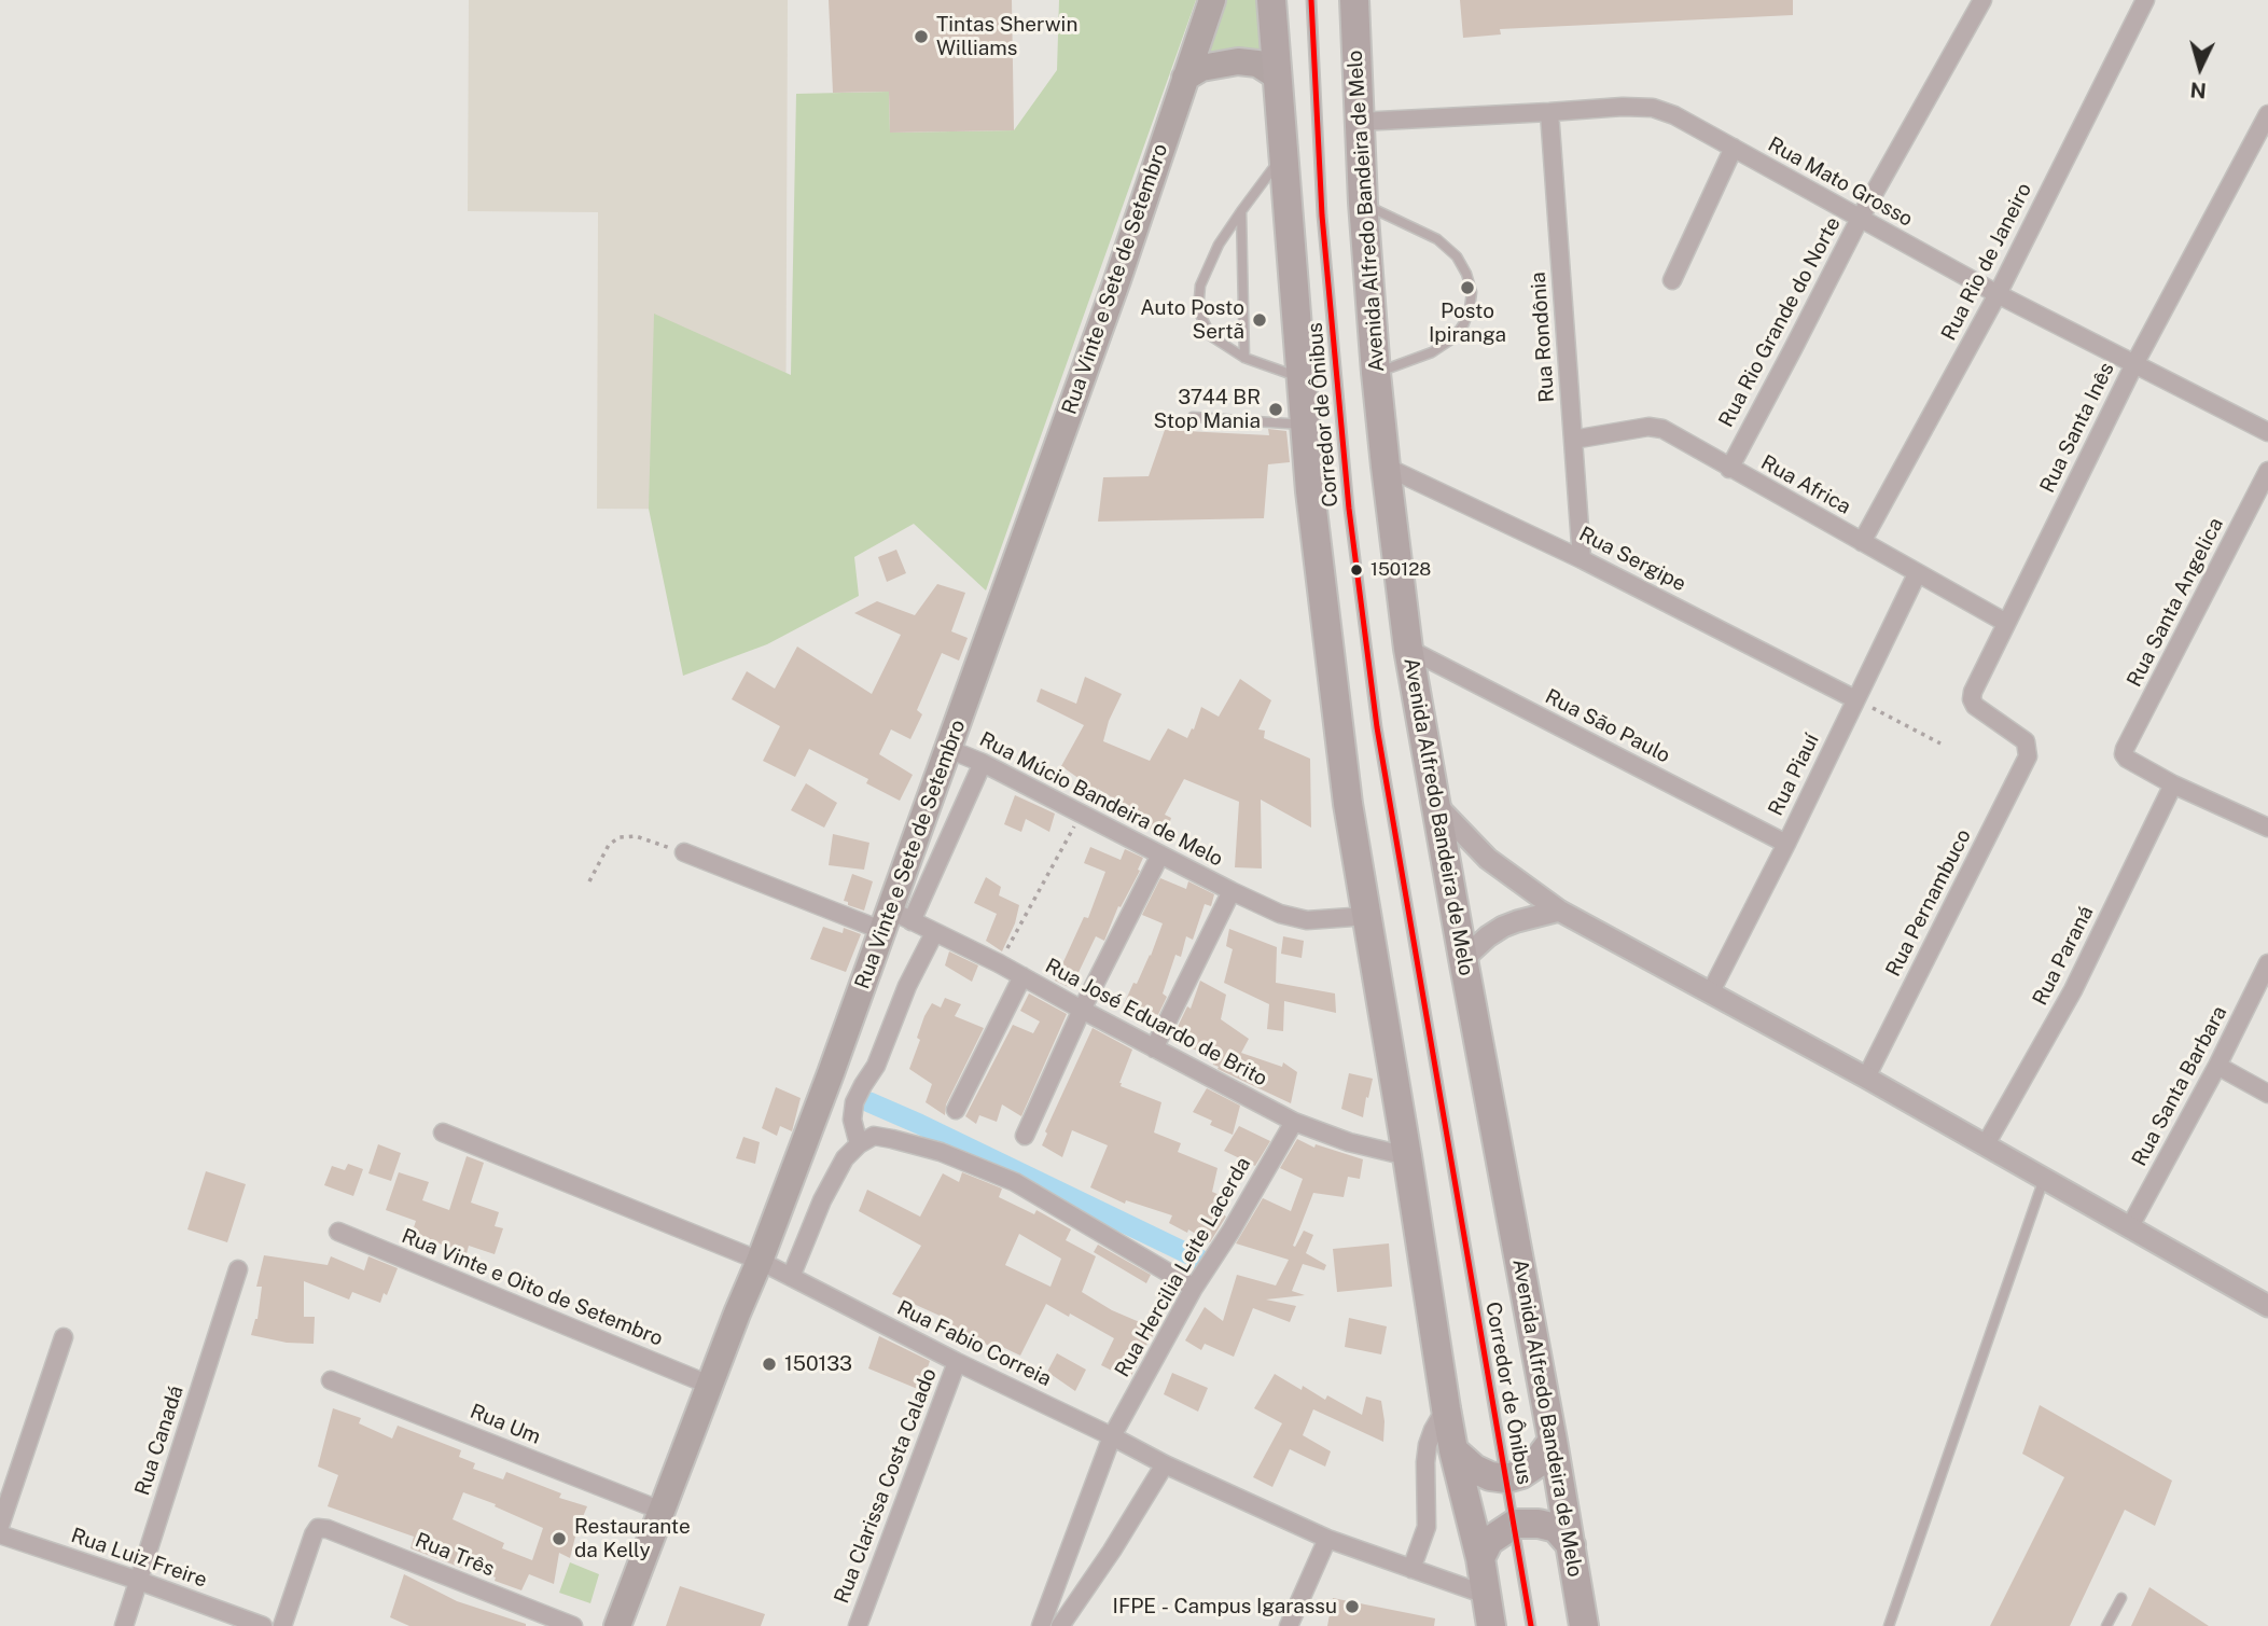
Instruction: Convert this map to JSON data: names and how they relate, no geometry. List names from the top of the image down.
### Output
{
  "streets": {
    "highway": ["Avenida Alfredo Bandeira de Melo"],
    "main road": ["Rua Vinte e Sete de Setembro"],
    "street": [
      "Rua Mato Grosso",
      "Rua Rio de Janeiro",
      "Rua Rio Grande do Norte",
      "Rua Rondônia",
      "Rua Santa Inês",
      "Rua Africa",
      "Rua Sergipe",
      "Rua Santa Angelica",
      "Rua São Paulo",
      "Rua Piauí",
      "Rua Múcio Bandeira de Melo",
      "Rua Pernambuco",
      "Rua Paraná",
      "Rua José Eduardo de Brito",
      "Rua Santa Barbara",
      "Rua Hercilia Leite Lacerda",
      "Rua Vinte e Oito de Setembro",
      "Rua Fabio Correia",
      "Rua Um",
      "Rua Canadá",
      "Rua Clarissa Costa Calado",
      "Rua Três",
      "Rua Luiz Freire"
    ],
    "lane": ["Corredor de Ônibus"]
  },
  "crossings": [
    ["Rua Mato Grosso", "Avenida Alfredo Bandeira de Melo"],
    ["Rua Mato Grosso", "Rua Rio de Janeiro"],
    ["Rua Mato Grosso", "Rua Rio Grande do Norte"],
    ["Rua Mato Grosso", "Rua Rondônia"],
    ["Rua Mato Grosso", "Rua Santa Inês"],
    ["Avenida Alfredo Bandeira de Melo", "Rua Sergipe"],
    ["Avenida Alfredo Bandeira de Melo", "Rua São Paulo"],
    ["Rua Rio de Janeiro", "Rua Africa"],
    ["Rua Vinte e Sete de Setembro", "Rua Múcio Bandeira de Melo"],
    ["Rua Vinte e Sete de Setembro", "Rua José Eduardo de Brito"],
    ["Rua Vinte e Sete de Setembro", "Rua Vinte e Oito de Setembro"],
    ["Rua Vinte e Sete de Setembro", "Rua Fabio Correia"],
    ["Rua Vinte e Sete de Setembro", "Rua Um"],
    ["Rua Rio Grande do Norte", "Rua Africa"],
    ["Rua Rondônia", "Rua Africa"],
    ["Rua Rondônia", "Rua Sergipe"],
    ["Rua Santa Inês", "Rua Africa"],
    ["Rua Santa Inês", "Rua Pernambuco"],
    ["Rua Africa", "Rua Piauí"],
    ["Rua Sergipe", "Rua Piauí"],
    ["Rua Santa Angelica", "Rua Paraná"],
    ["Rua São Paulo", "Rua Piauí"],
    ["Rua José Eduardo de Brito", "Rua Hercilia Leite Lacerda"],
    ["Rua Hercilia Leite Lacerda", "Rua Fabio Correia"],
    ["Rua Fabio Correia", "Rua Clarissa Costa Calado"],
    ["Rua Canadá", "Rua Luiz Freire"]
  ],
  "places": [
    "Tintas Sherwin Williams",
    "Posto Ipiranga",
    "Auto Posto Sertã",
    "3744 BR Stop Mania",
    "150128",
    "150133",
    "Restaurante da Kelly",
    "IFPE - Campus Igarassu"
  ],
  "north": "bottom"
}
